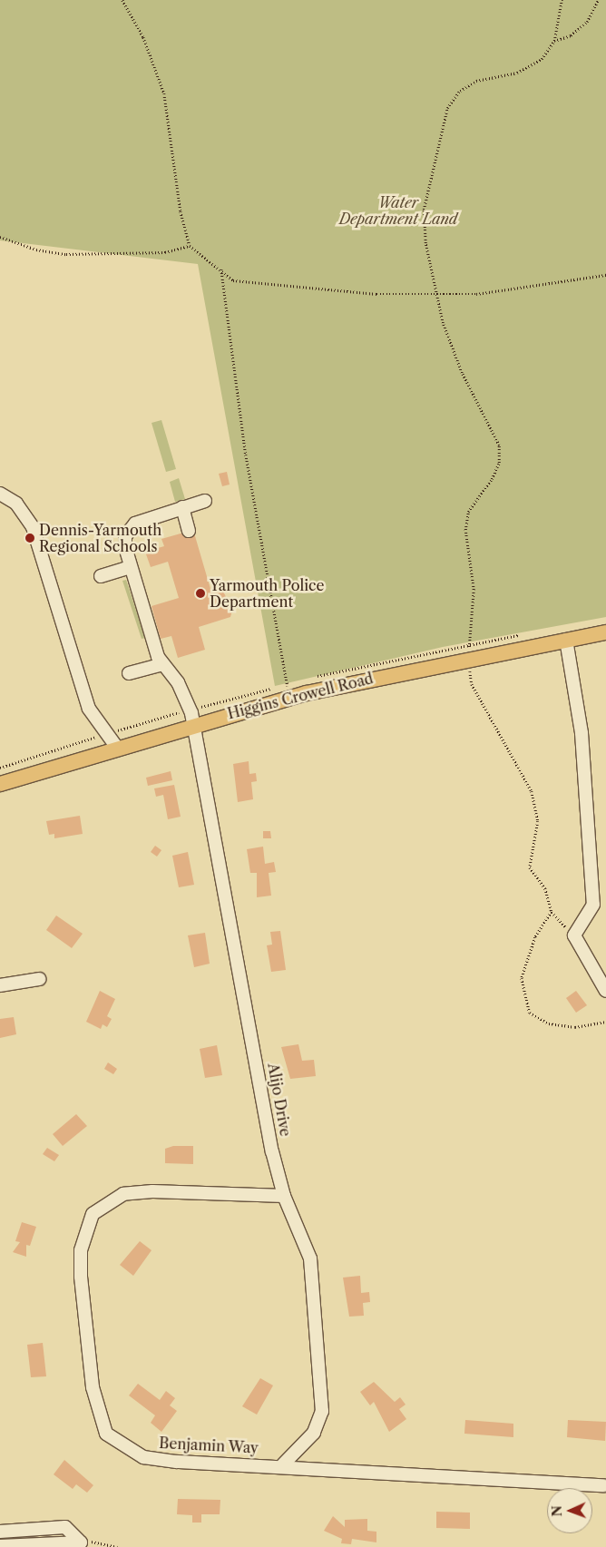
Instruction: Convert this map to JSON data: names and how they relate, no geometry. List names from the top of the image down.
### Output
{
  "streets": {
    "main road": ["Higgins Crowell Road"],
    "street": ["Alijo Drive", "Benjamin Way"]
  },
  "crossings": [
    ["Higgins Crowell Road", "Alijo Drive"],
    ["Alijo Drive", "Benjamin Way"]
  ],
  "parks": ["Water Department Land"],
  "places": ["Dennis-Yarmouth Regional Schools", "Yarmouth Police Department"],
  "north": "left"
}
